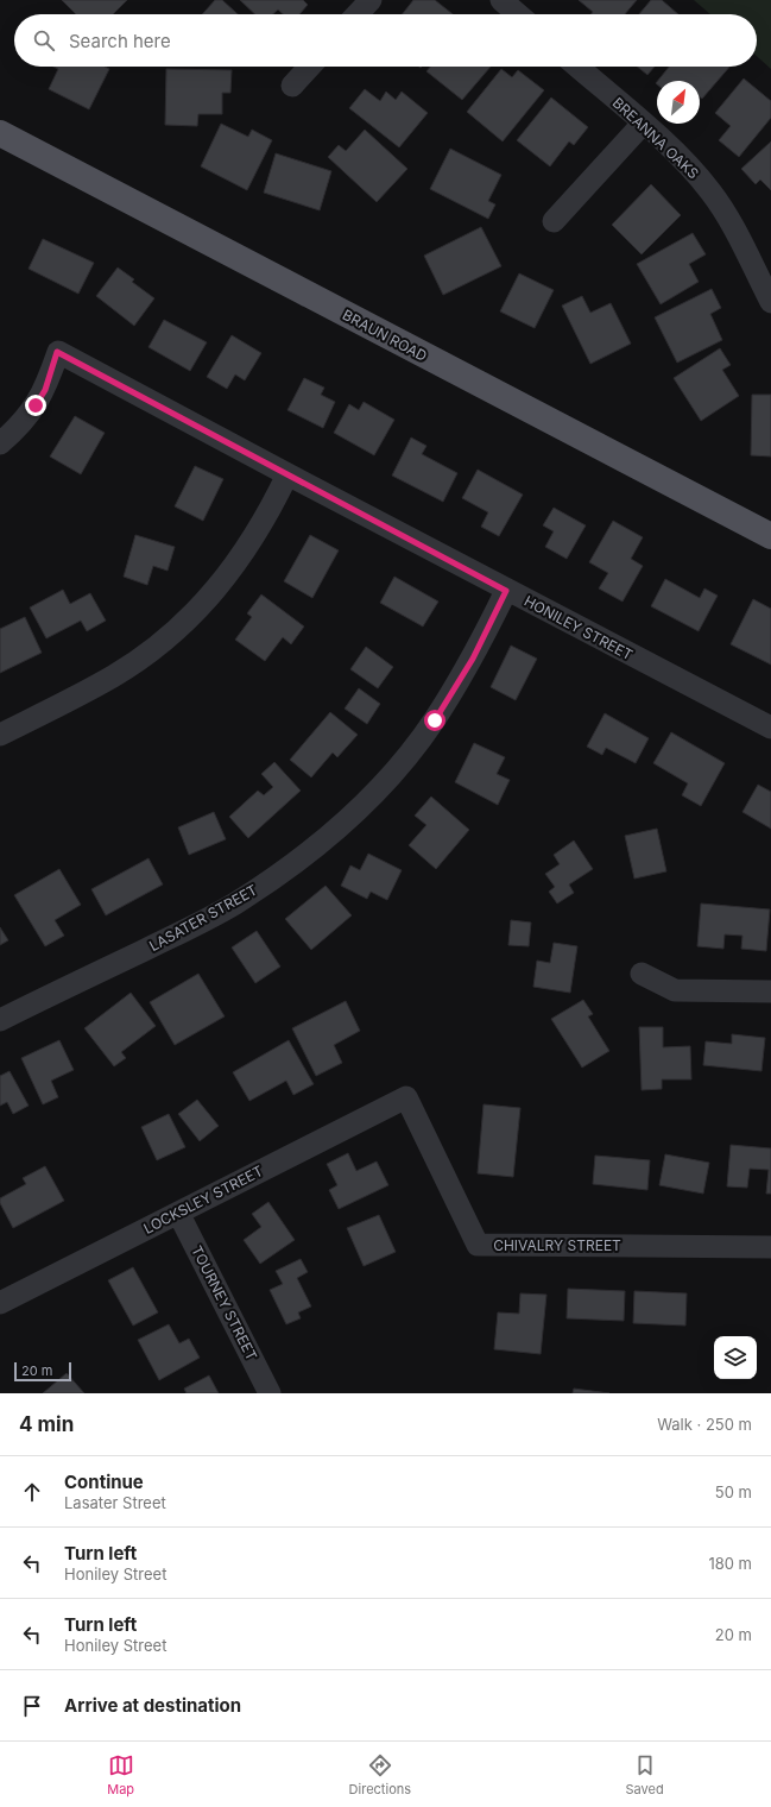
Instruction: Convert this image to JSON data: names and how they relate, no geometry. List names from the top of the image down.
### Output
{
  "streets": {
    "main road": ["BRAUN ROAD"],
    "street": [
      "BREANNA OAKS",
      "HONILEY STREET",
      "LASATER STREET",
      "LOCKSLEY STREET",
      "CHIVALRY STREET",
      "TOURNEY STREET"
    ]
  },
  "crossings": [
    ["HONILEY STREET", "LASATER STREET"],
    ["LOCKSLEY STREET", "CHIVALRY STREET"],
    ["LOCKSLEY STREET", "TOURNEY STREET"]
  ],
  "scale_bar": "20 m",
  "north": "top right",
  "page": {
    "search": "Search here",
    "scale": "20 m",
    "heading": ["4 min", "Walk · 250 m"],
    "list": [
      ["Continue", "Lasater Street", "50 m"],
      ["Turn left", "Honiley Street", "180 m"],
      ["Turn left", "Honiley Street", "20 m"],
      "Arrive at destination"
    ],
    "nav": ["Map", "Directions", "Saved"]
  }
}
